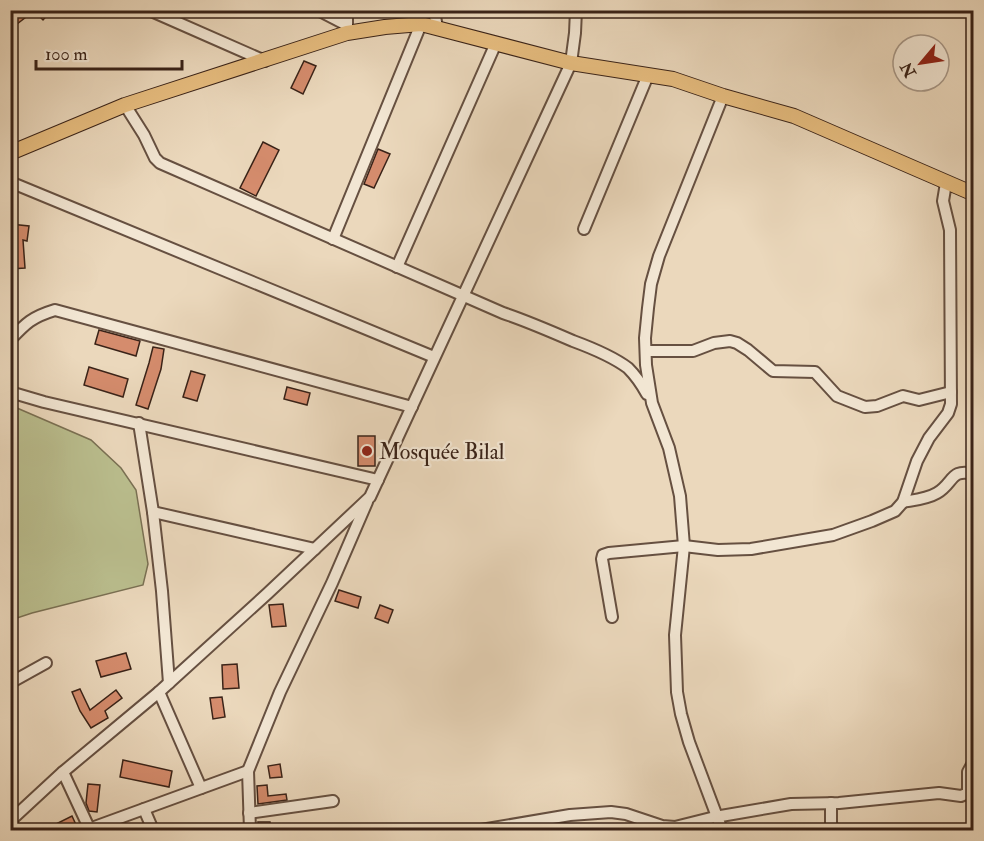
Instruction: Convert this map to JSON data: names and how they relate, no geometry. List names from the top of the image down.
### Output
{
  "places": ["Mosquée Bilal"],
  "scale_bar": "100 m",
  "north": "bottom left"
}
